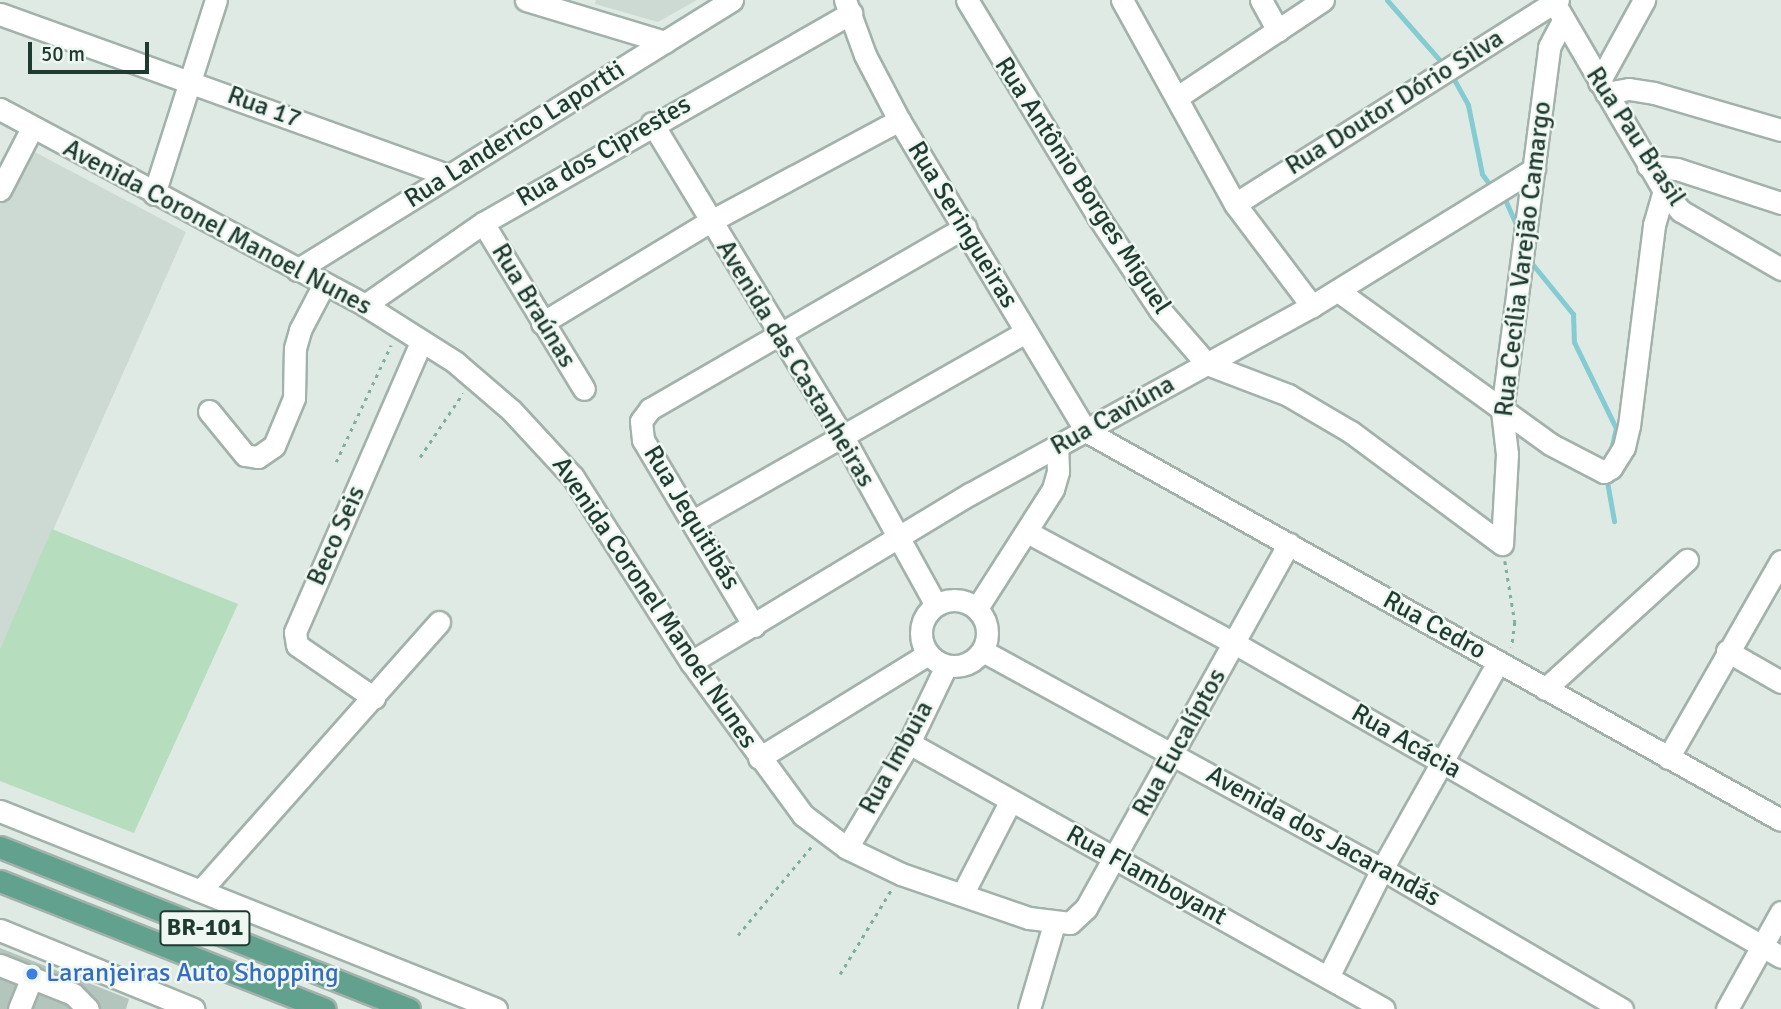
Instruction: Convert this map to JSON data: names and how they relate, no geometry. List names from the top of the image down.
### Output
{
  "streets": {
    "main road": ["BR-101"],
    "street": [
      "Rua Doutor Dório Silva",
      "Rua 17",
      "Rua Landerico Laportti",
      "Rua Pau Brasil",
      "Rua dos Ciprestes",
      "Rua Antônio Borges Miguel",
      "Rua Seringueiras",
      "Avenida Coronel Manoel Nunes",
      "Rua Cecília Varejão Camargo",
      "Rua Braúnas",
      "Avenida das Castanheiras",
      "Rua Caviúna",
      "Rua Jequitibás",
      "Beco Seis",
      "Rua Cedro",
      "Rua Acácia",
      "Rua Eucalíptos",
      "Rua Imbuia",
      "Avenida dos Jacarandás",
      "Rua Flamboyant"
    ]
  },
  "crossings": [
    ["Rua Doutor Dório Silva", "Rua Pau Brasil"],
    ["Rua Doutor Dório Silva", "Rua Cecília Varejão Camargo"],
    ["Rua 17", "Rua Landerico Laportti"],
    ["Rua Landerico Laportti", "Avenida Coronel Manoel Nunes"],
    ["Rua Pau Brasil", "Rua Cecília Varejão Camargo"],
    ["Rua dos Ciprestes", "Rua Seringueiras"],
    ["Rua dos Ciprestes", "Avenida Coronel Manoel Nunes"],
    ["Rua dos Ciprestes", "Rua Braúnas"],
    ["Rua dos Ciprestes", "Avenida das Castanheiras"],
    ["Rua Antônio Borges Miguel", "Rua Caviúna"],
    ["Rua Seringueiras", "Rua Caviúna"],
    ["Rua Seringueiras", "Rua Cedro"],
    ["Avenida Coronel Manoel Nunes", "Rua Caviúna"],
    ["Avenida Coronel Manoel Nunes", "Beco Seis"],
    ["Avenida Coronel Manoel Nunes", "Rua Eucalíptos"],
    ["Avenida Coronel Manoel Nunes", "Rua Imbuia"],
    ["Rua Cecília Varejão Camargo", "Rua Caviúna"],
    ["Avenida das Castanheiras", "Rua Caviúna"],
    ["Avenida das Castanheiras", "Rua Jequitibás"],
    ["Avenida das Castanheiras", "Rua Imbuia"],
    ["Avenida das Castanheiras", "Avenida dos Jacarandás"],
    ["Rua Caviúna", "Rua Jequitibás"],
    ["Rua Caviúna", "Rua Cedro"],
    ["Rua Cedro", "Rua Eucalíptos"],
    ["Rua Acácia", "Rua Eucalíptos"],
    ["Rua Eucalíptos", "Avenida dos Jacarandás"],
    ["Rua Eucalíptos", "Rua Flamboyant"],
    ["Rua Imbuia", "Avenida dos Jacarandás"],
    ["Rua Imbuia", "Rua Flamboyant"]
  ],
  "places": ["Laranjeiras Auto Shopping"],
  "scale_bar": "50 m"
}
